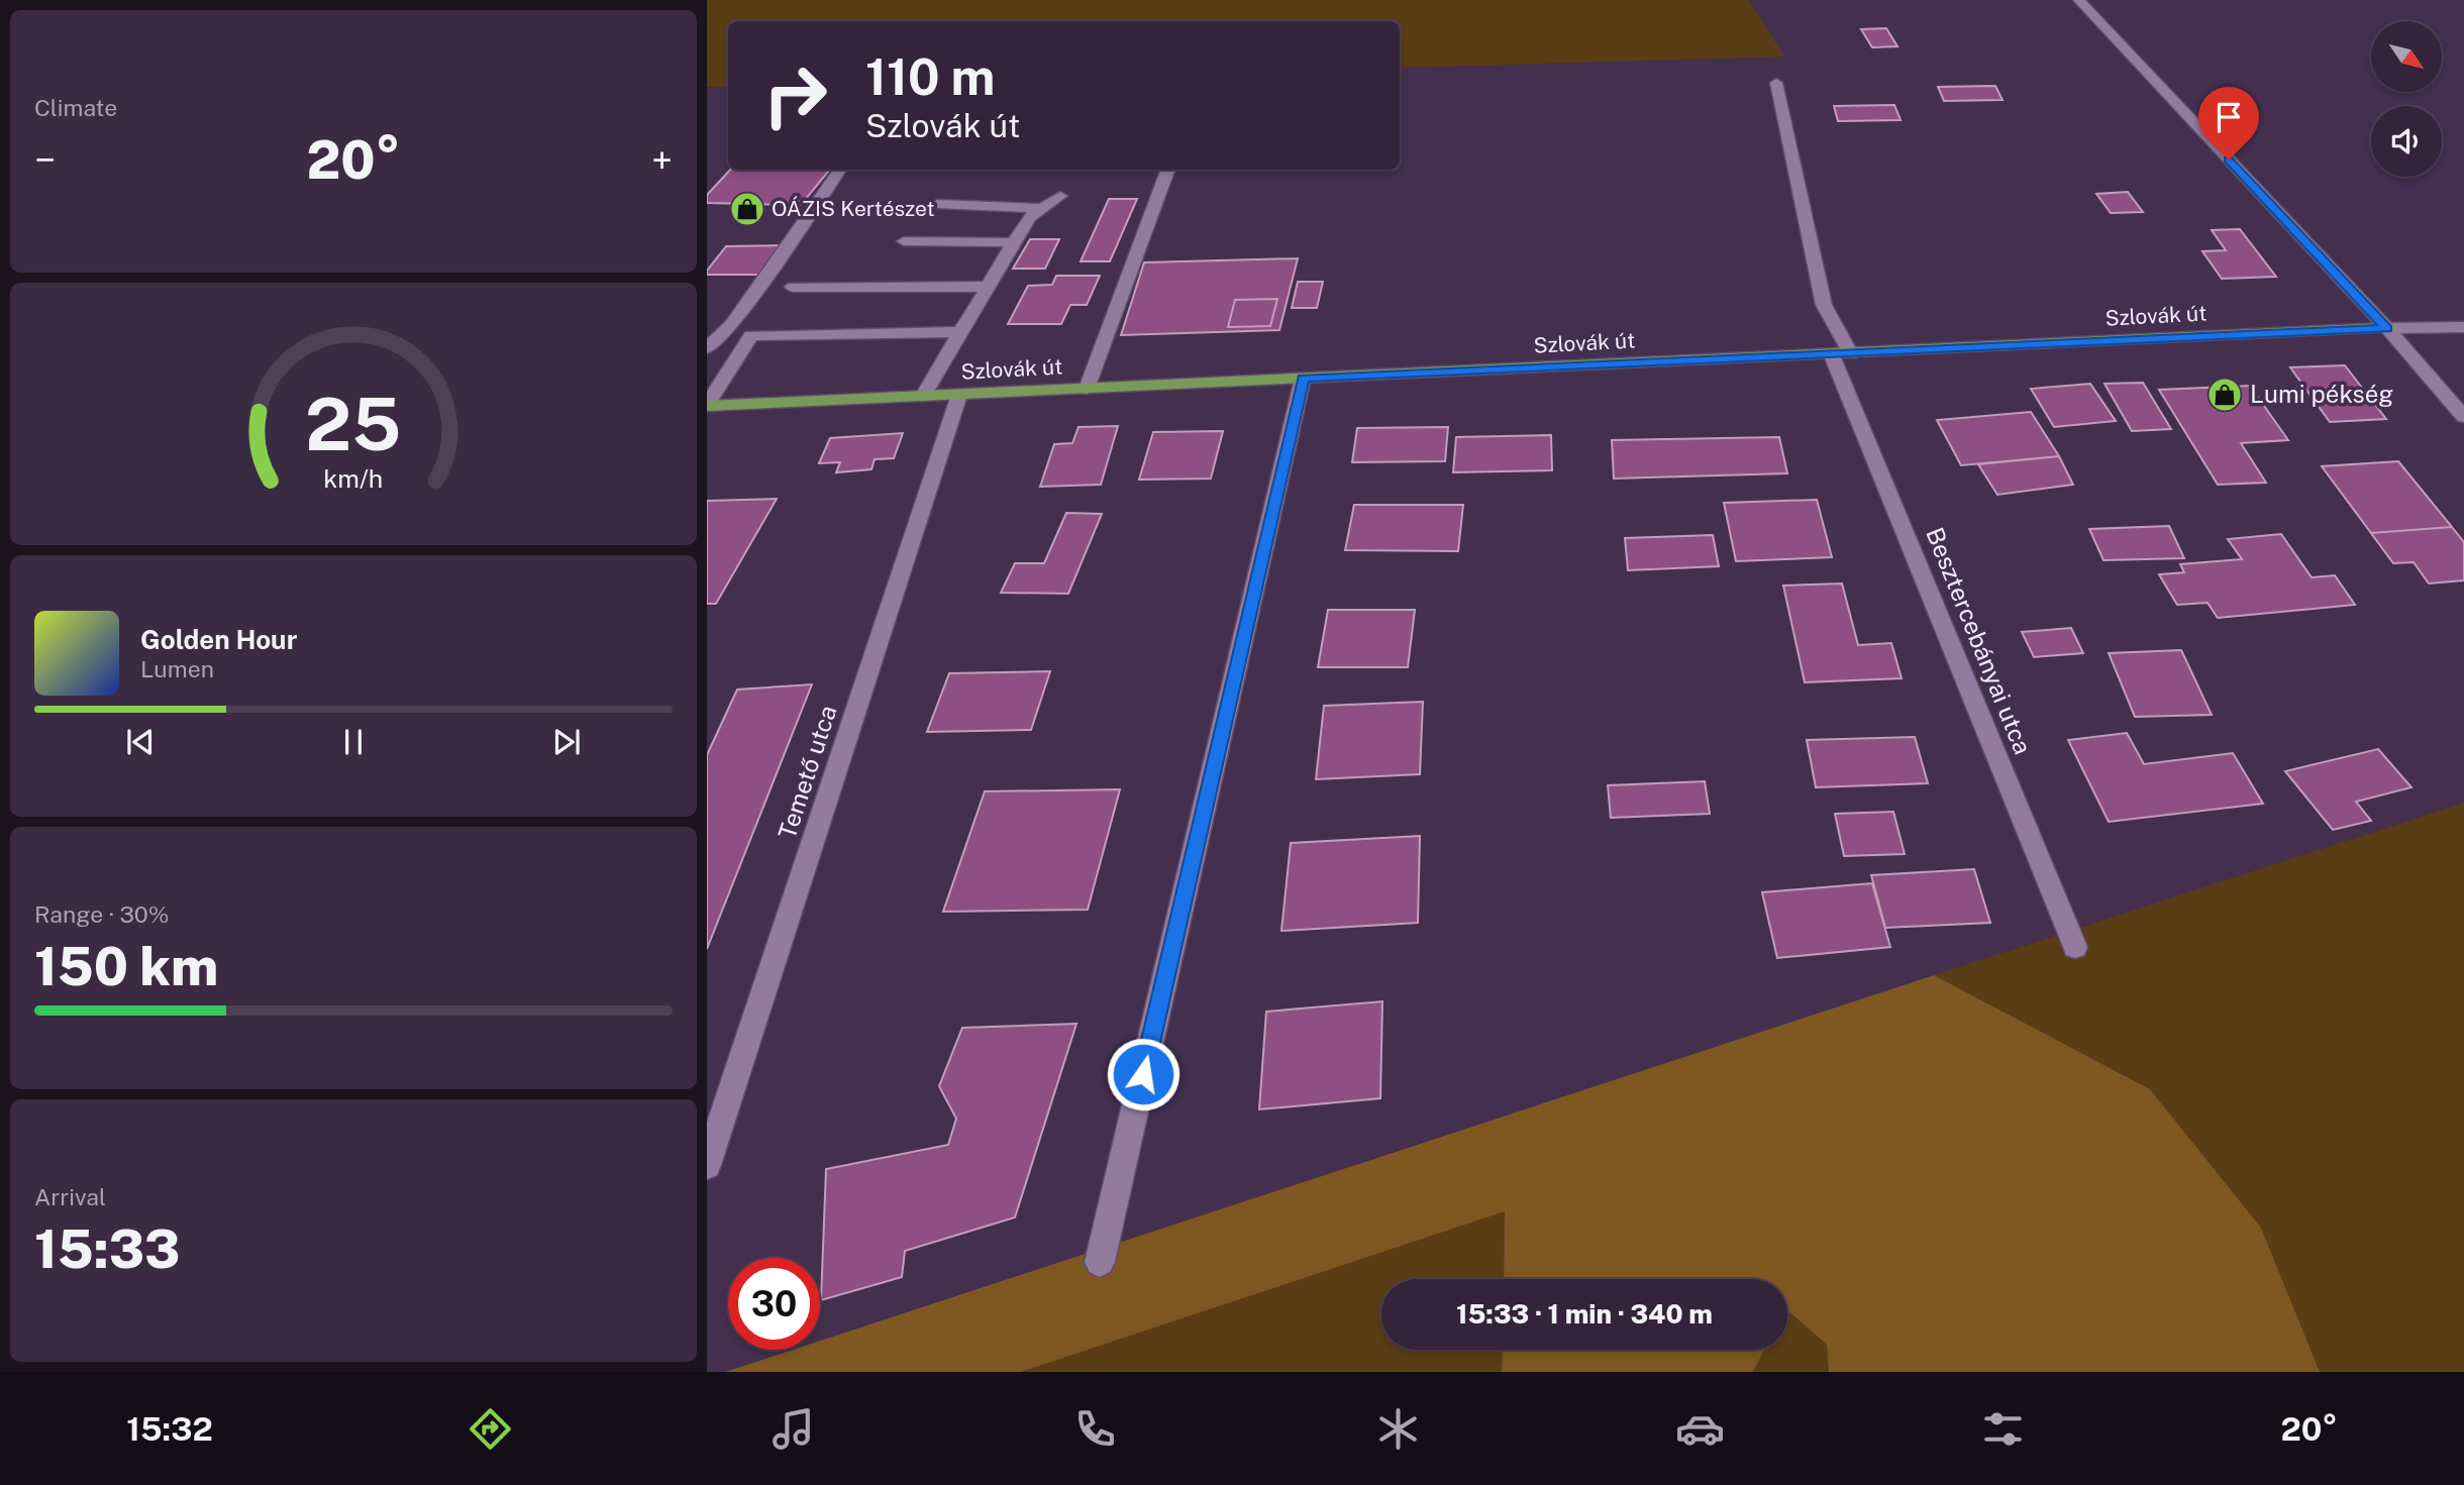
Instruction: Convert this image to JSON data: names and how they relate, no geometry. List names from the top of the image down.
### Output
{
  "streets": {
    "main road": ["Szlovák út"],
    "street": ["Besztercebányai utca", "Temető utca"]
  },
  "crossings": [
    ["Szlovák út", "Besztercebányai utca"],
    ["Szlovák út", "Temető utca"]
  ],
  "places": {
    "shop": ["OÁZIS Kertészet", "Lumi pékség"]
  },
  "north": "bottom right",
  "page": {
    "tile": [
      "Climate",
      ["Range · 30%", "150 km"],
      ["Arrival", "15:33"]
    ],
    "turn": ["110 m", "Szlovák út"],
    "heat": ["−", "20°", "+"],
    "song": ["Golden Hour", "Lumen"],
    "limit": "30",
    "trip": "15:33 · 1 min · 340 m",
    "tabs": ["15:32", "20°"],
    "gauge": ["25", "km/h"]
  }
}
